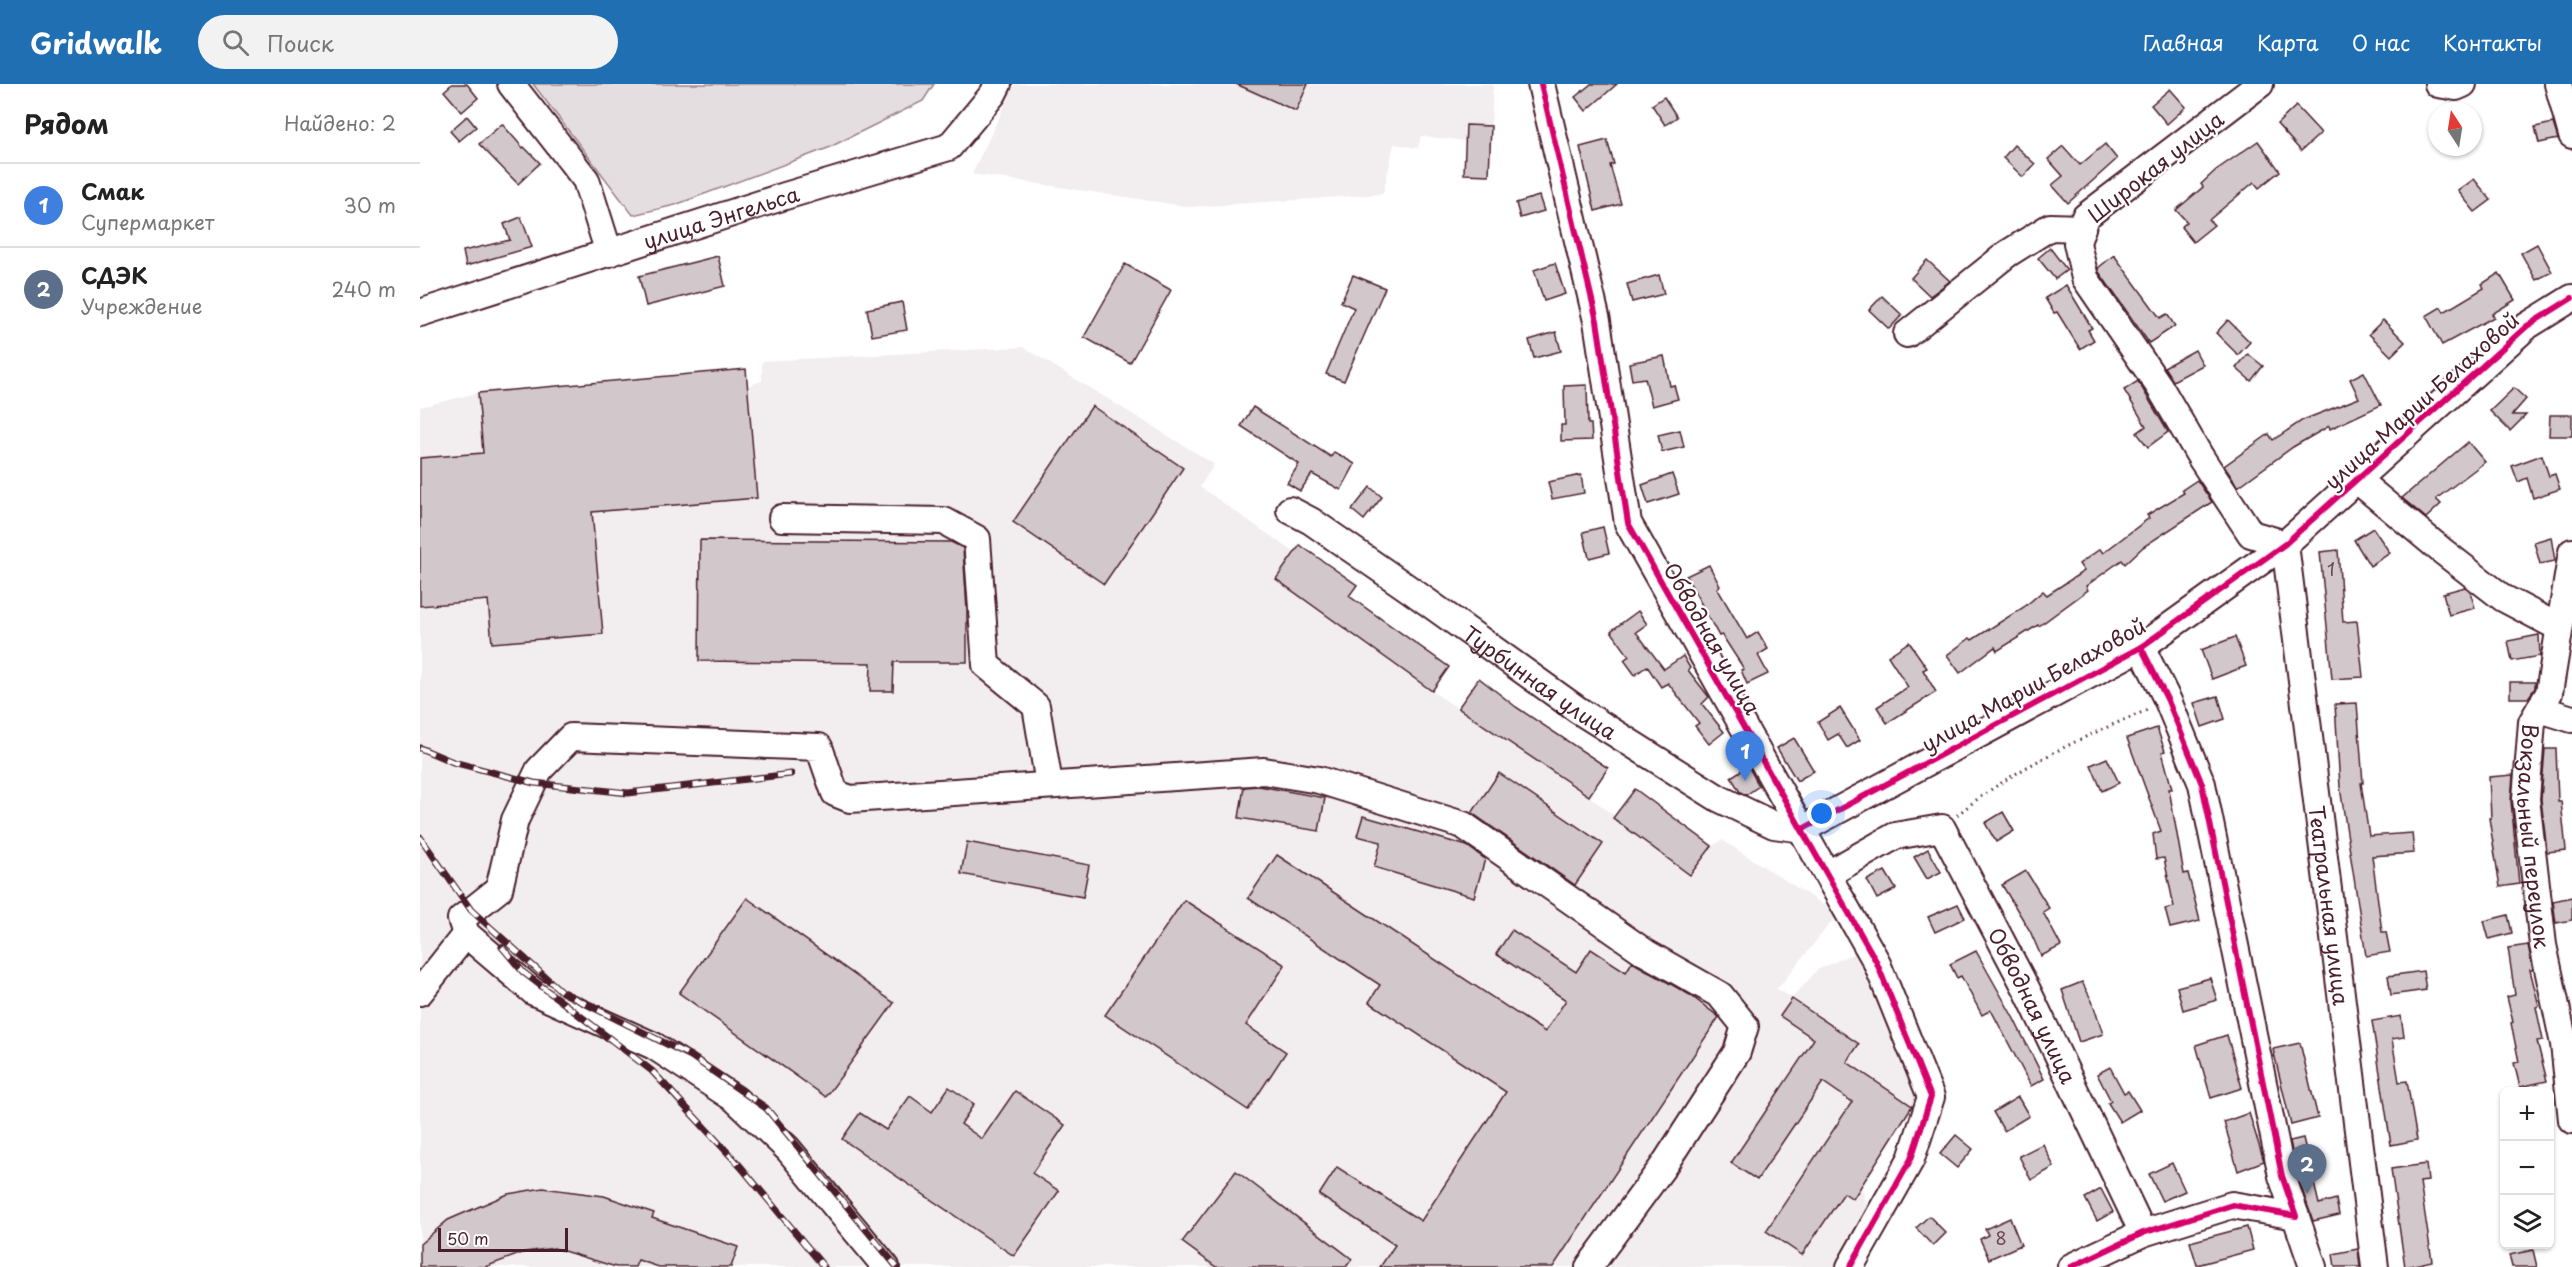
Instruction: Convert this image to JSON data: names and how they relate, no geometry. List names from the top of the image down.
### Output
{
  "streets": {
    "street": [
      "Широкая улица",
      "улица Энгельса",
      "улица Марии Белаховой",
      "Обводная улица",
      "Турбинная улица",
      "Вокзальный переулок",
      "Театральная улица"
    ]
  },
  "crossings": [
    ["улица Марии Белаховой", "Обводная улица"],
    ["улица Марии Белаховой", "Турбинная улица"],
    ["улица Марии Белаховой", "Театральная улица"],
    ["Обводная улица", "Турбинная улица"]
  ],
  "house_numbers": ["1", "8"],
  "scale_bar": "50 m",
  "north": "top",
  "page": {
    "header": "Gridwalk",
    "search": "Поиск",
    "nav": [
      "Главная",
      "Карта",
      "О нас",
      "Контакты"
    ],
    "heading": ["Рядом", "Найдено: 2"],
    "list": [
      {
        "mark": "1",
        "name": "Смак",
        "note": "Супермаркет",
        "value": "30 m"
      },
      {
        "mark": "2",
        "name": "СДЭК",
        "note": "Учреждение",
        "value": "240 m"
      }
    ],
    "pins": ["1", "2"],
    "map_buttons": ["+", "−"],
    "scale": "50 m"
  }
}
